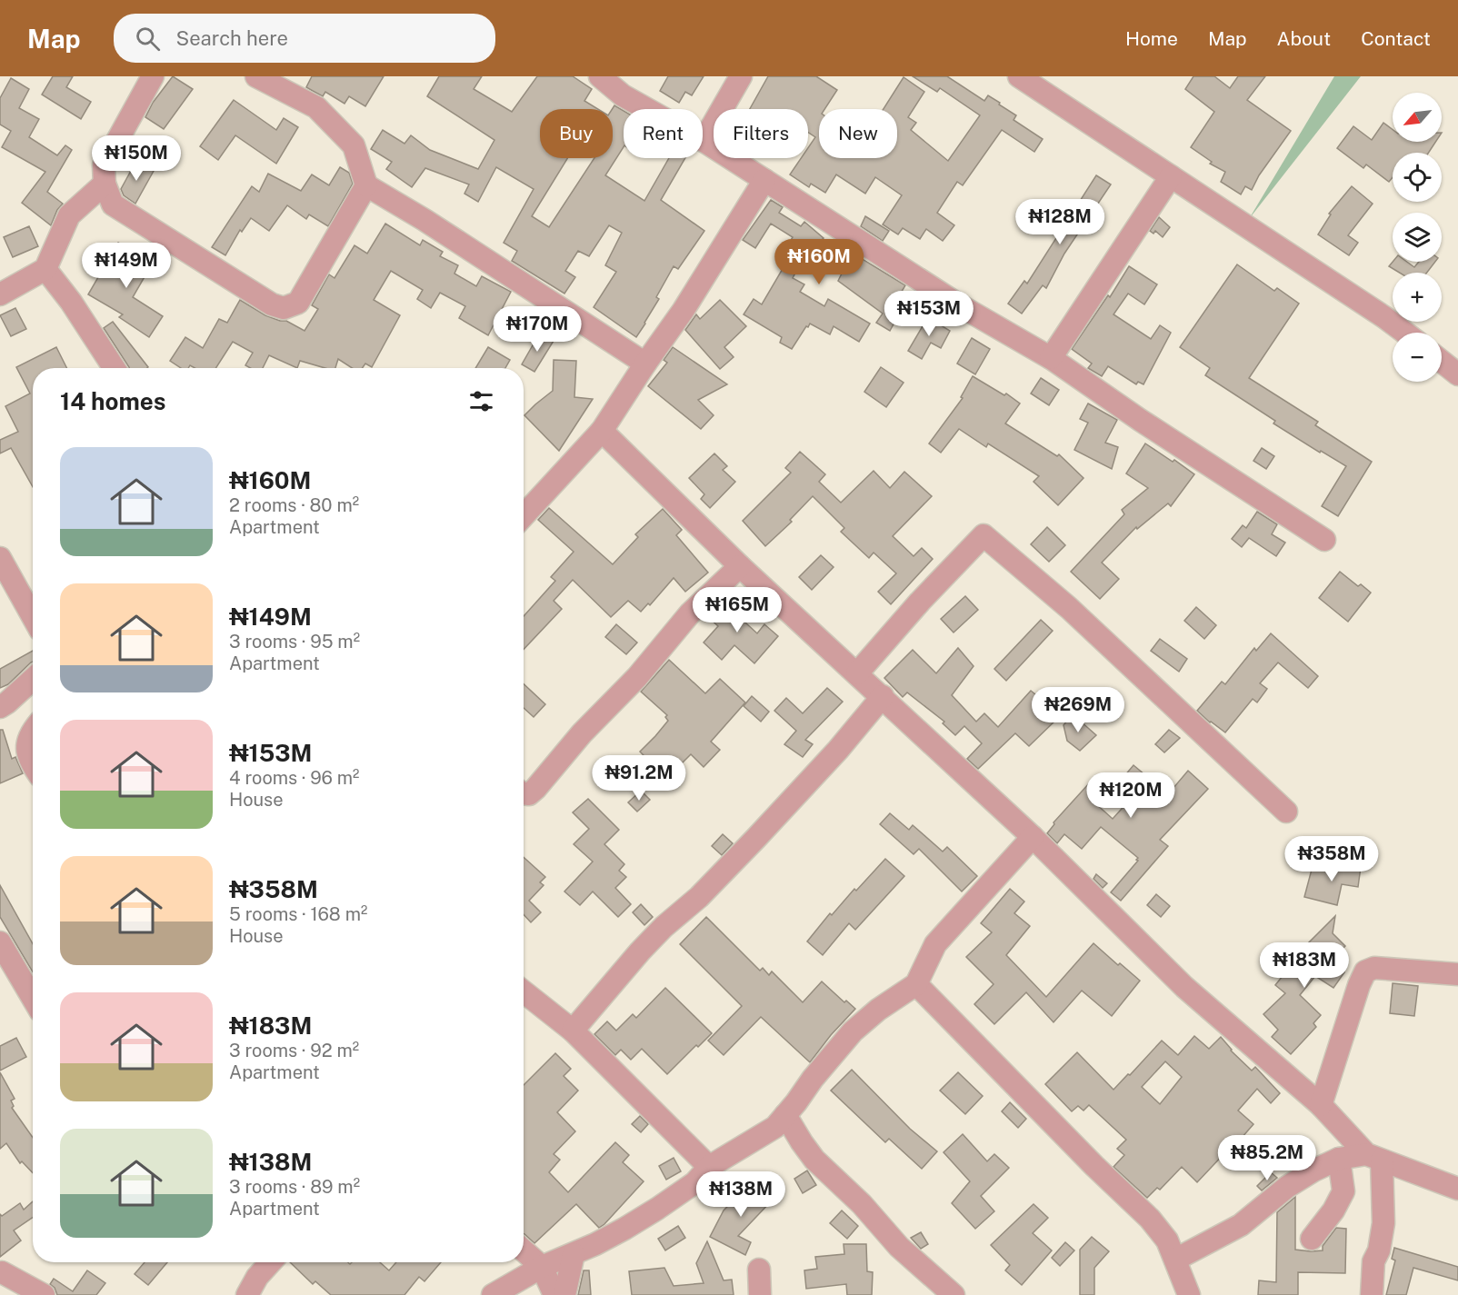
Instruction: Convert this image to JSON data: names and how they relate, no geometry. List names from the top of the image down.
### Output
{
  "north": "bottom left",
  "page": {
    "header": "Map",
    "search": "Search here",
    "nav": [
      "Home",
      "Map",
      "About",
      "Contact"
    ],
    "map_buttons": ["+", "−"],
    "chip": [
      "Buy",
      "Rent",
      "Filters",
      "New"
    ],
    "price": [
      "₦150M",
      "₦128M",
      "₦160M",
      "₦149M",
      "₦153M",
      "₦170M",
      "₦165M",
      "₦269M",
      "₦91.2M",
      "₦120M",
      "₦358M",
      "₦183M",
      "₦85.2M",
      "₦138M"
    ],
    "heading": "14 homes",
    "list": [
      {
        "name": "₦160M",
        "note": "2 rooms · 80 m² · Apartment"
      },
      {
        "name": "₦149M",
        "note": "3 rooms · 95 m² · Apartment"
      },
      {
        "name": "₦153M",
        "note": "4 rooms · 96 m² · House"
      },
      {
        "name": "₦358M",
        "note": "5 rooms · 168 m² · House"
      },
      {
        "name": "₦183M",
        "note": "3 rooms · 92 m² · Apartment"
      },
      {
        "name": "₦138M",
        "note": "3 rooms · 89 m² · Apartment"
      }
    ]
  }
}
